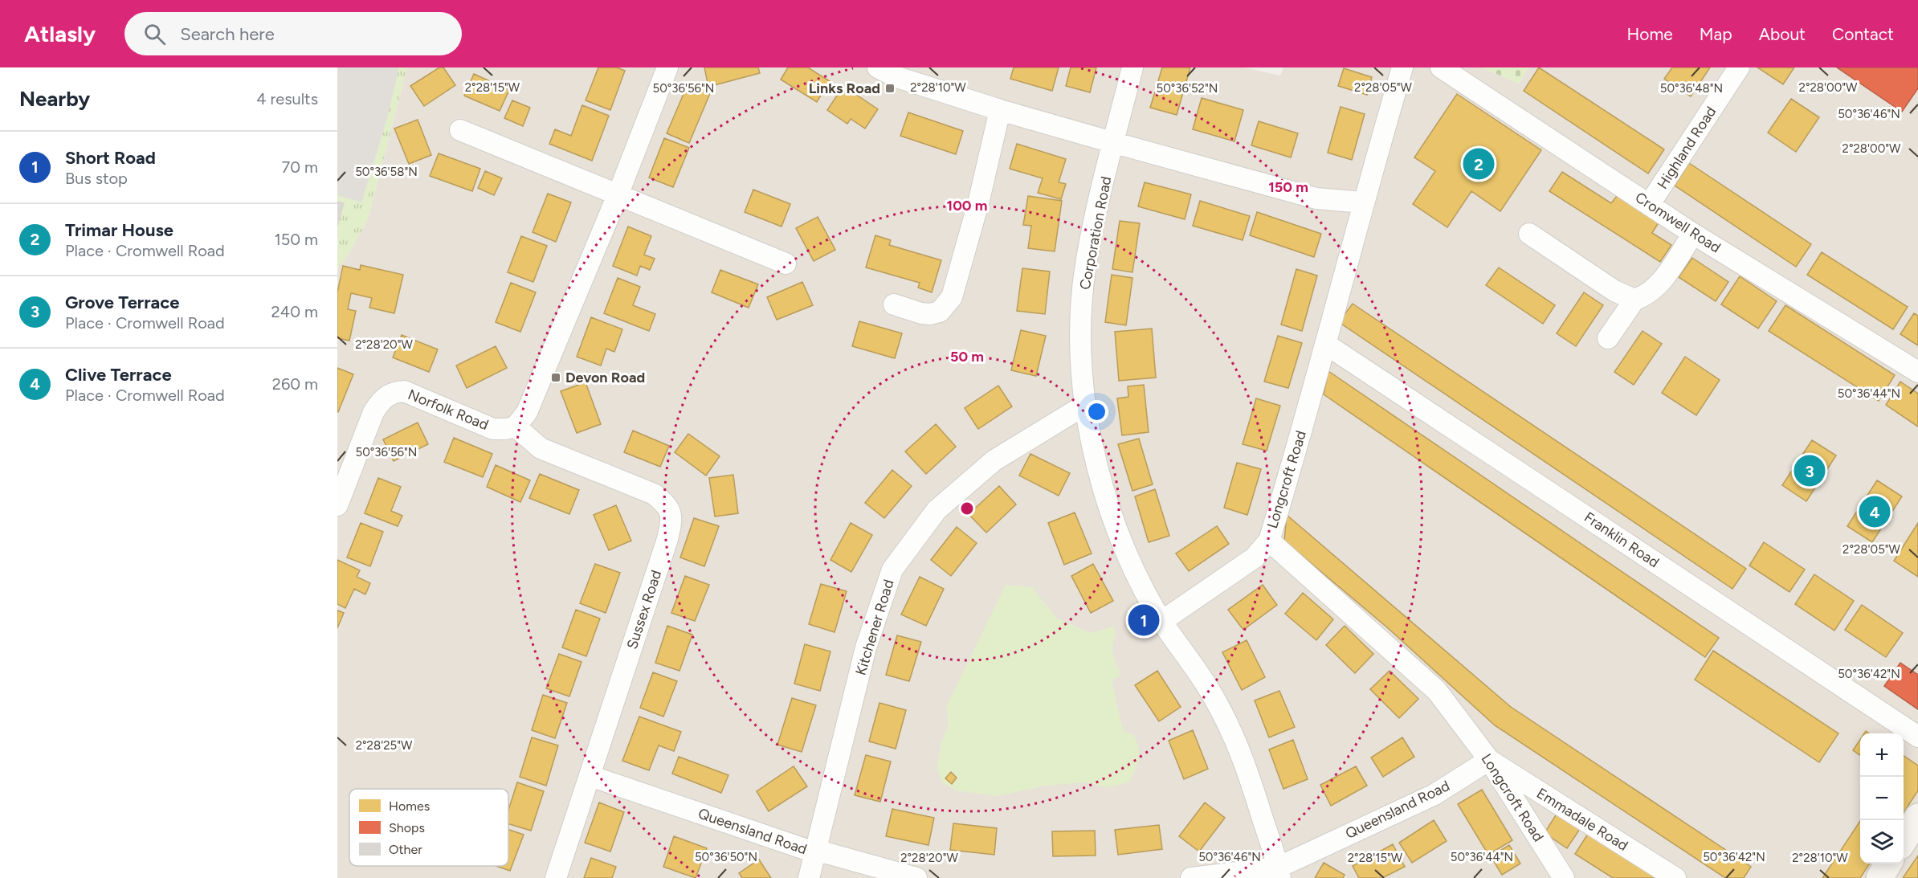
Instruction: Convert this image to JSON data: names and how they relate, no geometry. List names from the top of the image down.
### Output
{
  "streets": {
    "street": [
      "Highland Road",
      "Cromwell Road",
      "Corporation Road",
      "Norfolk Road",
      "Longcroft Road",
      "Franklin Road",
      "Sussex Road",
      "Kitchener Road",
      "Queensland Road",
      "Emmadale Road"
    ]
  },
  "crossings": [
    ["Highland Road", "Cromwell Road"],
    ["Corporation Road", "Kitchener Road"],
    ["Corporation Road", "Queensland Road"],
    ["Norfolk Road", "Sussex Road"],
    ["Longcroft Road", "Franklin Road"],
    ["Longcroft Road", "Queensland Road"],
    ["Longcroft Road", "Emmadale Road"],
    ["Sussex Road", "Queensland Road"],
    ["Kitchener Road", "Queensland Road"],
    ["Queensland Road", "Emmadale Road"]
  ],
  "places": {
    "transit": ["Links Road", "Devon Road"]
  },
  "legend": ["Homes", "Shops", "Other"],
  "page": {
    "header": "Atlasly",
    "search": "Search here",
    "nav": [
      "Home",
      "Map",
      "About",
      "Contact"
    ],
    "heading": ["Nearby", "4 results"],
    "list": [
      {
        "mark": "1",
        "name": "Short Road",
        "note": "Bus stop",
        "value": "70 m"
      },
      {
        "mark": "2",
        "name": "Trimar House",
        "note": "Place · Cromwell Road",
        "value": "150 m"
      },
      {
        "mark": "3",
        "name": "Grove Terrace",
        "note": "Place · Cromwell Road",
        "value": "240 m"
      },
      {
        "mark": "4",
        "name": "Clive Terrace",
        "note": "Place · Cromwell Road",
        "value": "260 m"
      }
    ],
    "pins": [
      "2",
      "3",
      "4",
      "1"
    ],
    "map_buttons": ["+", "−"]
  },
  "coordinates": [
    "2°28'15\"W",
    "2°28'10\"W",
    "2°28'05\"W",
    "2°28'00\"W",
    "50°36'56\"N",
    "50°36'52\"N",
    "50°36'48\"N",
    "50°36'46\"N",
    "50°36'58\"N",
    "2°28'20\"W",
    "50°36'44\"N",
    "50°36'42\"N",
    "2°28'25\"W",
    "50°36'50\"N"
  ],
  "rings": ["150 m", "100 m", "50 m"]
}
